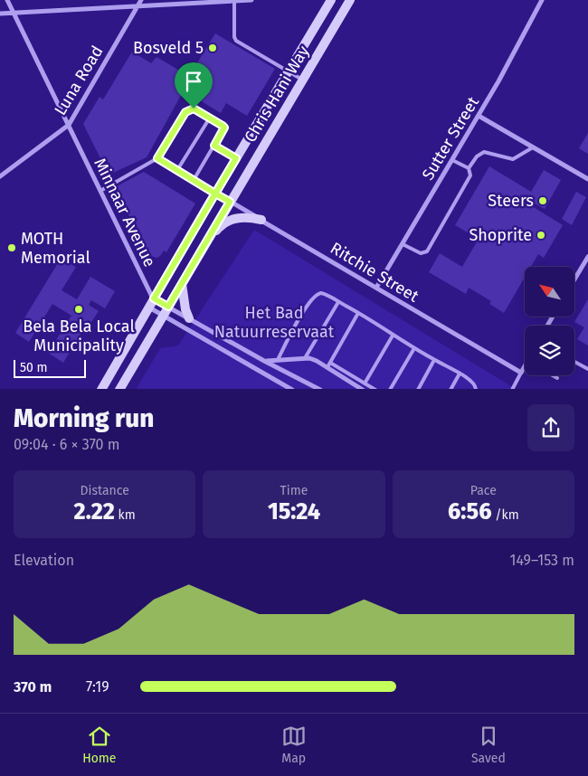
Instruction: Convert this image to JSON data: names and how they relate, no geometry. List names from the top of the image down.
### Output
{
  "streets": {
    "main road": ["Chris Hani Way"],
    "street": [
      "Luna Road",
      "Sutter Street",
      "Minnaar Avenue",
      "Ritchie Street"
    ]
  },
  "crossings": [
    ["Luna Road", "Minnaar Avenue"],
    ["Chris Hani Way", "Minnaar Avenue"],
    ["Chris Hani Way", "Ritchie Street"],
    ["Sutter Street", "Ritchie Street"]
  ],
  "parks": ["Het Bad Natuurreservaat"],
  "places": [
    "Bosveld 5",
    "Steers",
    "Shoprite",
    "MOTH Memorial",
    "Bela Bela Local Municipality"
  ],
  "scale_bar": "50 m",
  "north": "top left",
  "page": {
    "scale": "50 m",
    "heading": ["Morning run", "09:04 · 6 × 370 m"],
    "stats": [
      ["Distance", "2.22 km"],
      ["Time", "15:24"],
      ["Pace", "6:56 /km"]
    ],
    "chart": ["Elevation", "149–153 m"],
    "list": [
      {
        "name": "370 m",
        "note": "7:19"
      }
    ],
    "tabs": ["Home", "Map", "Saved"]
  }
}
